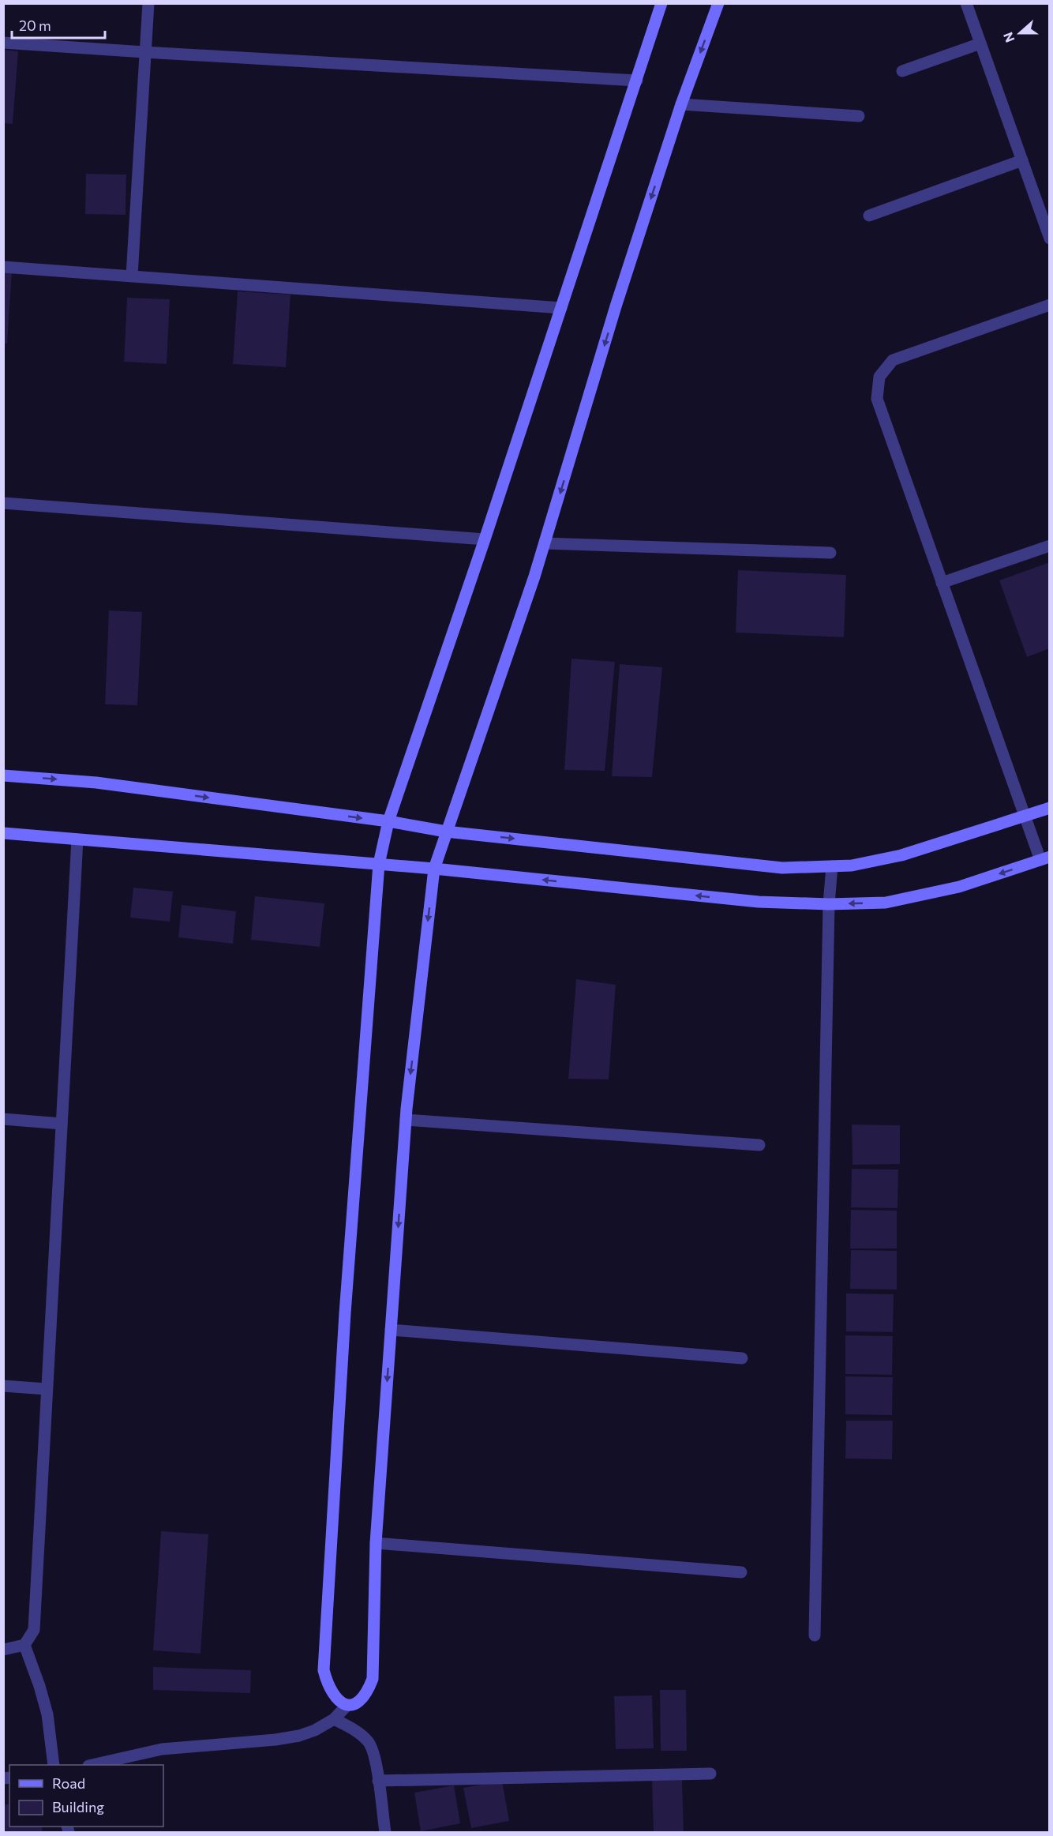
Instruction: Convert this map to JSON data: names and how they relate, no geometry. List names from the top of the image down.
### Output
{
  "legend": ["Road", "Building"],
  "scale_bar": "20 m",
  "north": "left"
}
